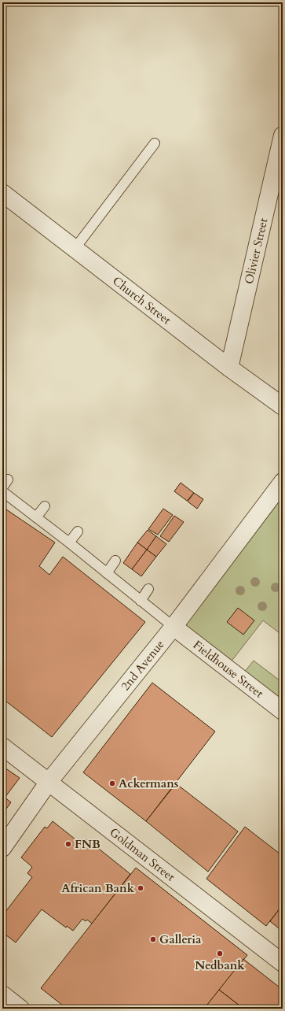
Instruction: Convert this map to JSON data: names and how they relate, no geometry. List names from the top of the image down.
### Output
{
  "streets": {
    "street": [
      "Olivier Street",
      "Church Street",
      "2nd Avenue",
      "Fieldhouse Street",
      "Goldman Street"
    ]
  },
  "crossings": [
    ["Olivier Street", "Church Street"],
    ["2nd Avenue", "Fieldhouse Street"],
    ["2nd Avenue", "Goldman Street"]
  ],
  "places": [
    "Ackermans",
    "FNB",
    "African Bank",
    "Galleria",
    "Nedbank"
  ]
}
